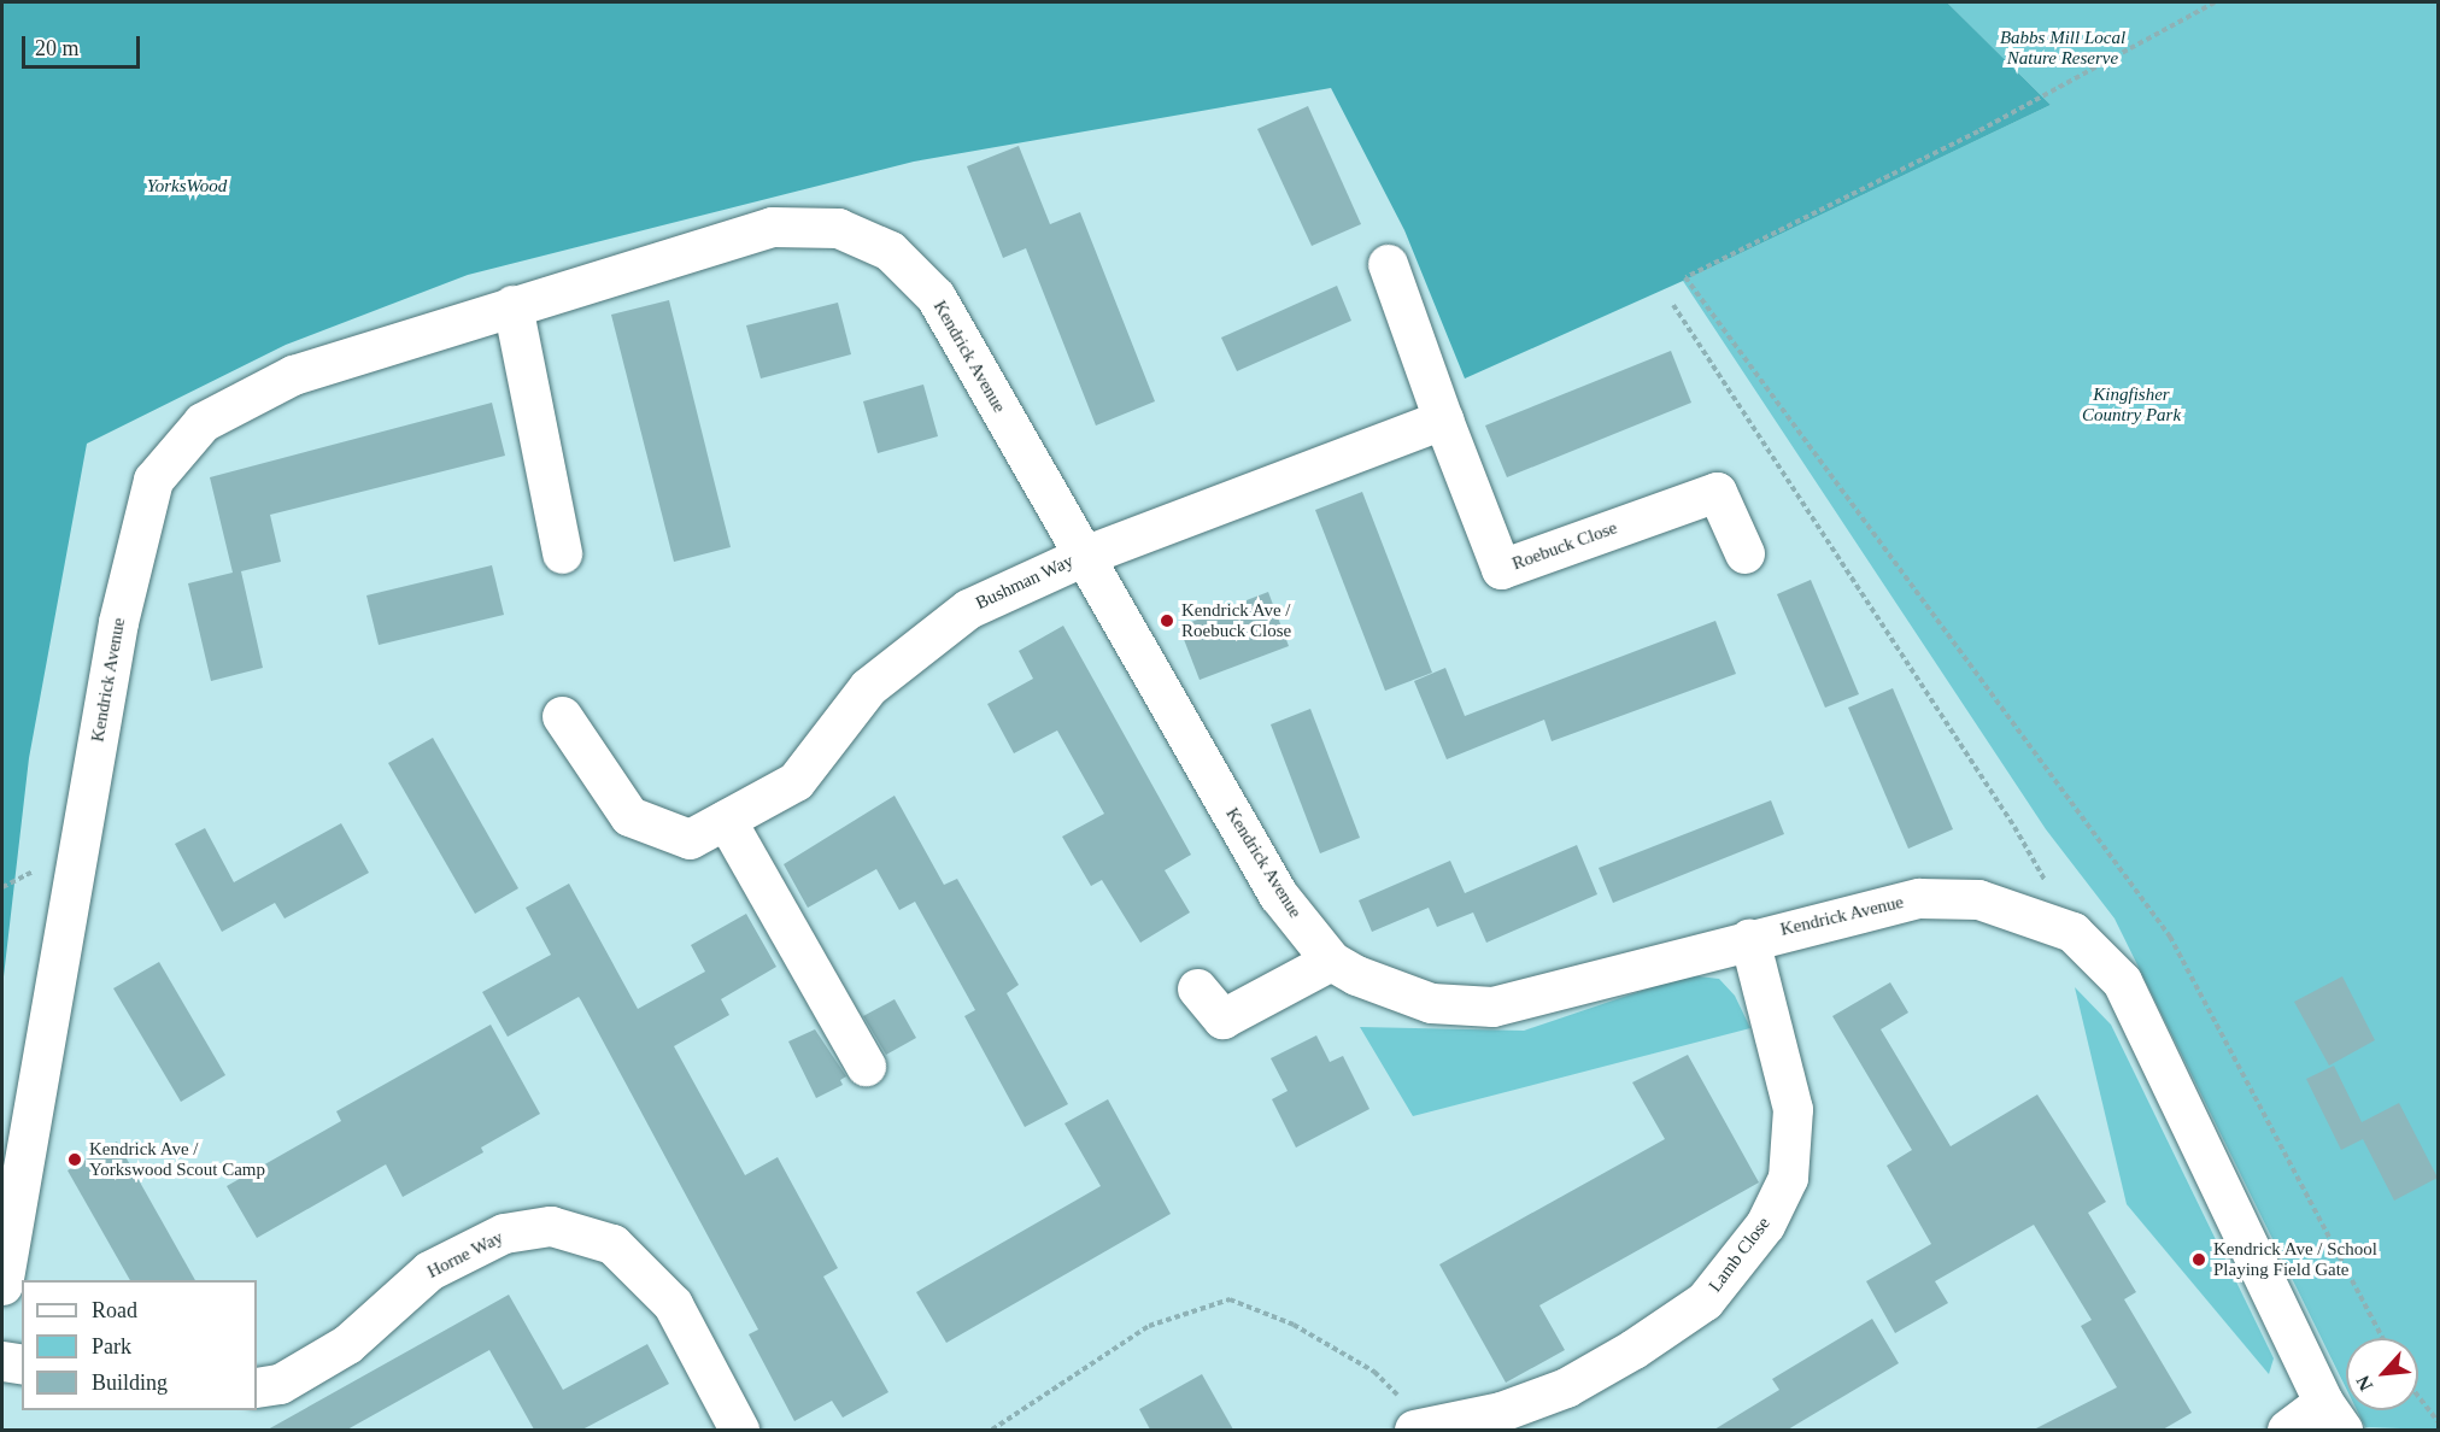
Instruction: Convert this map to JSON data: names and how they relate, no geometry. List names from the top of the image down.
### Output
{
  "streets": {
    "street": [
      "Kendrick Avenue",
      "Roebuck Close",
      "Bushman Way",
      "Horne Way",
      "Lamb Close"
    ]
  },
  "crossings": [
    ["Kendrick Avenue", "Bushman Way"],
    ["Kendrick Avenue", "Lamb Close"],
    ["Roebuck Close", "Bushman Way"]
  ],
  "parks": ["Babbs Mill Local Nature Reserve", "YorksWood", "Kingfisher Country Park"],
  "places": ["Kendrick Ave / Roebuck Close", "Kendrick Ave / Yorkswood Scout Camp", "Kendrick Ave / School Playing Field Gate"],
  "legend": ["Road", "Park", "Building"],
  "scale_bar": "20 m",
  "north": "bottom left"
}
